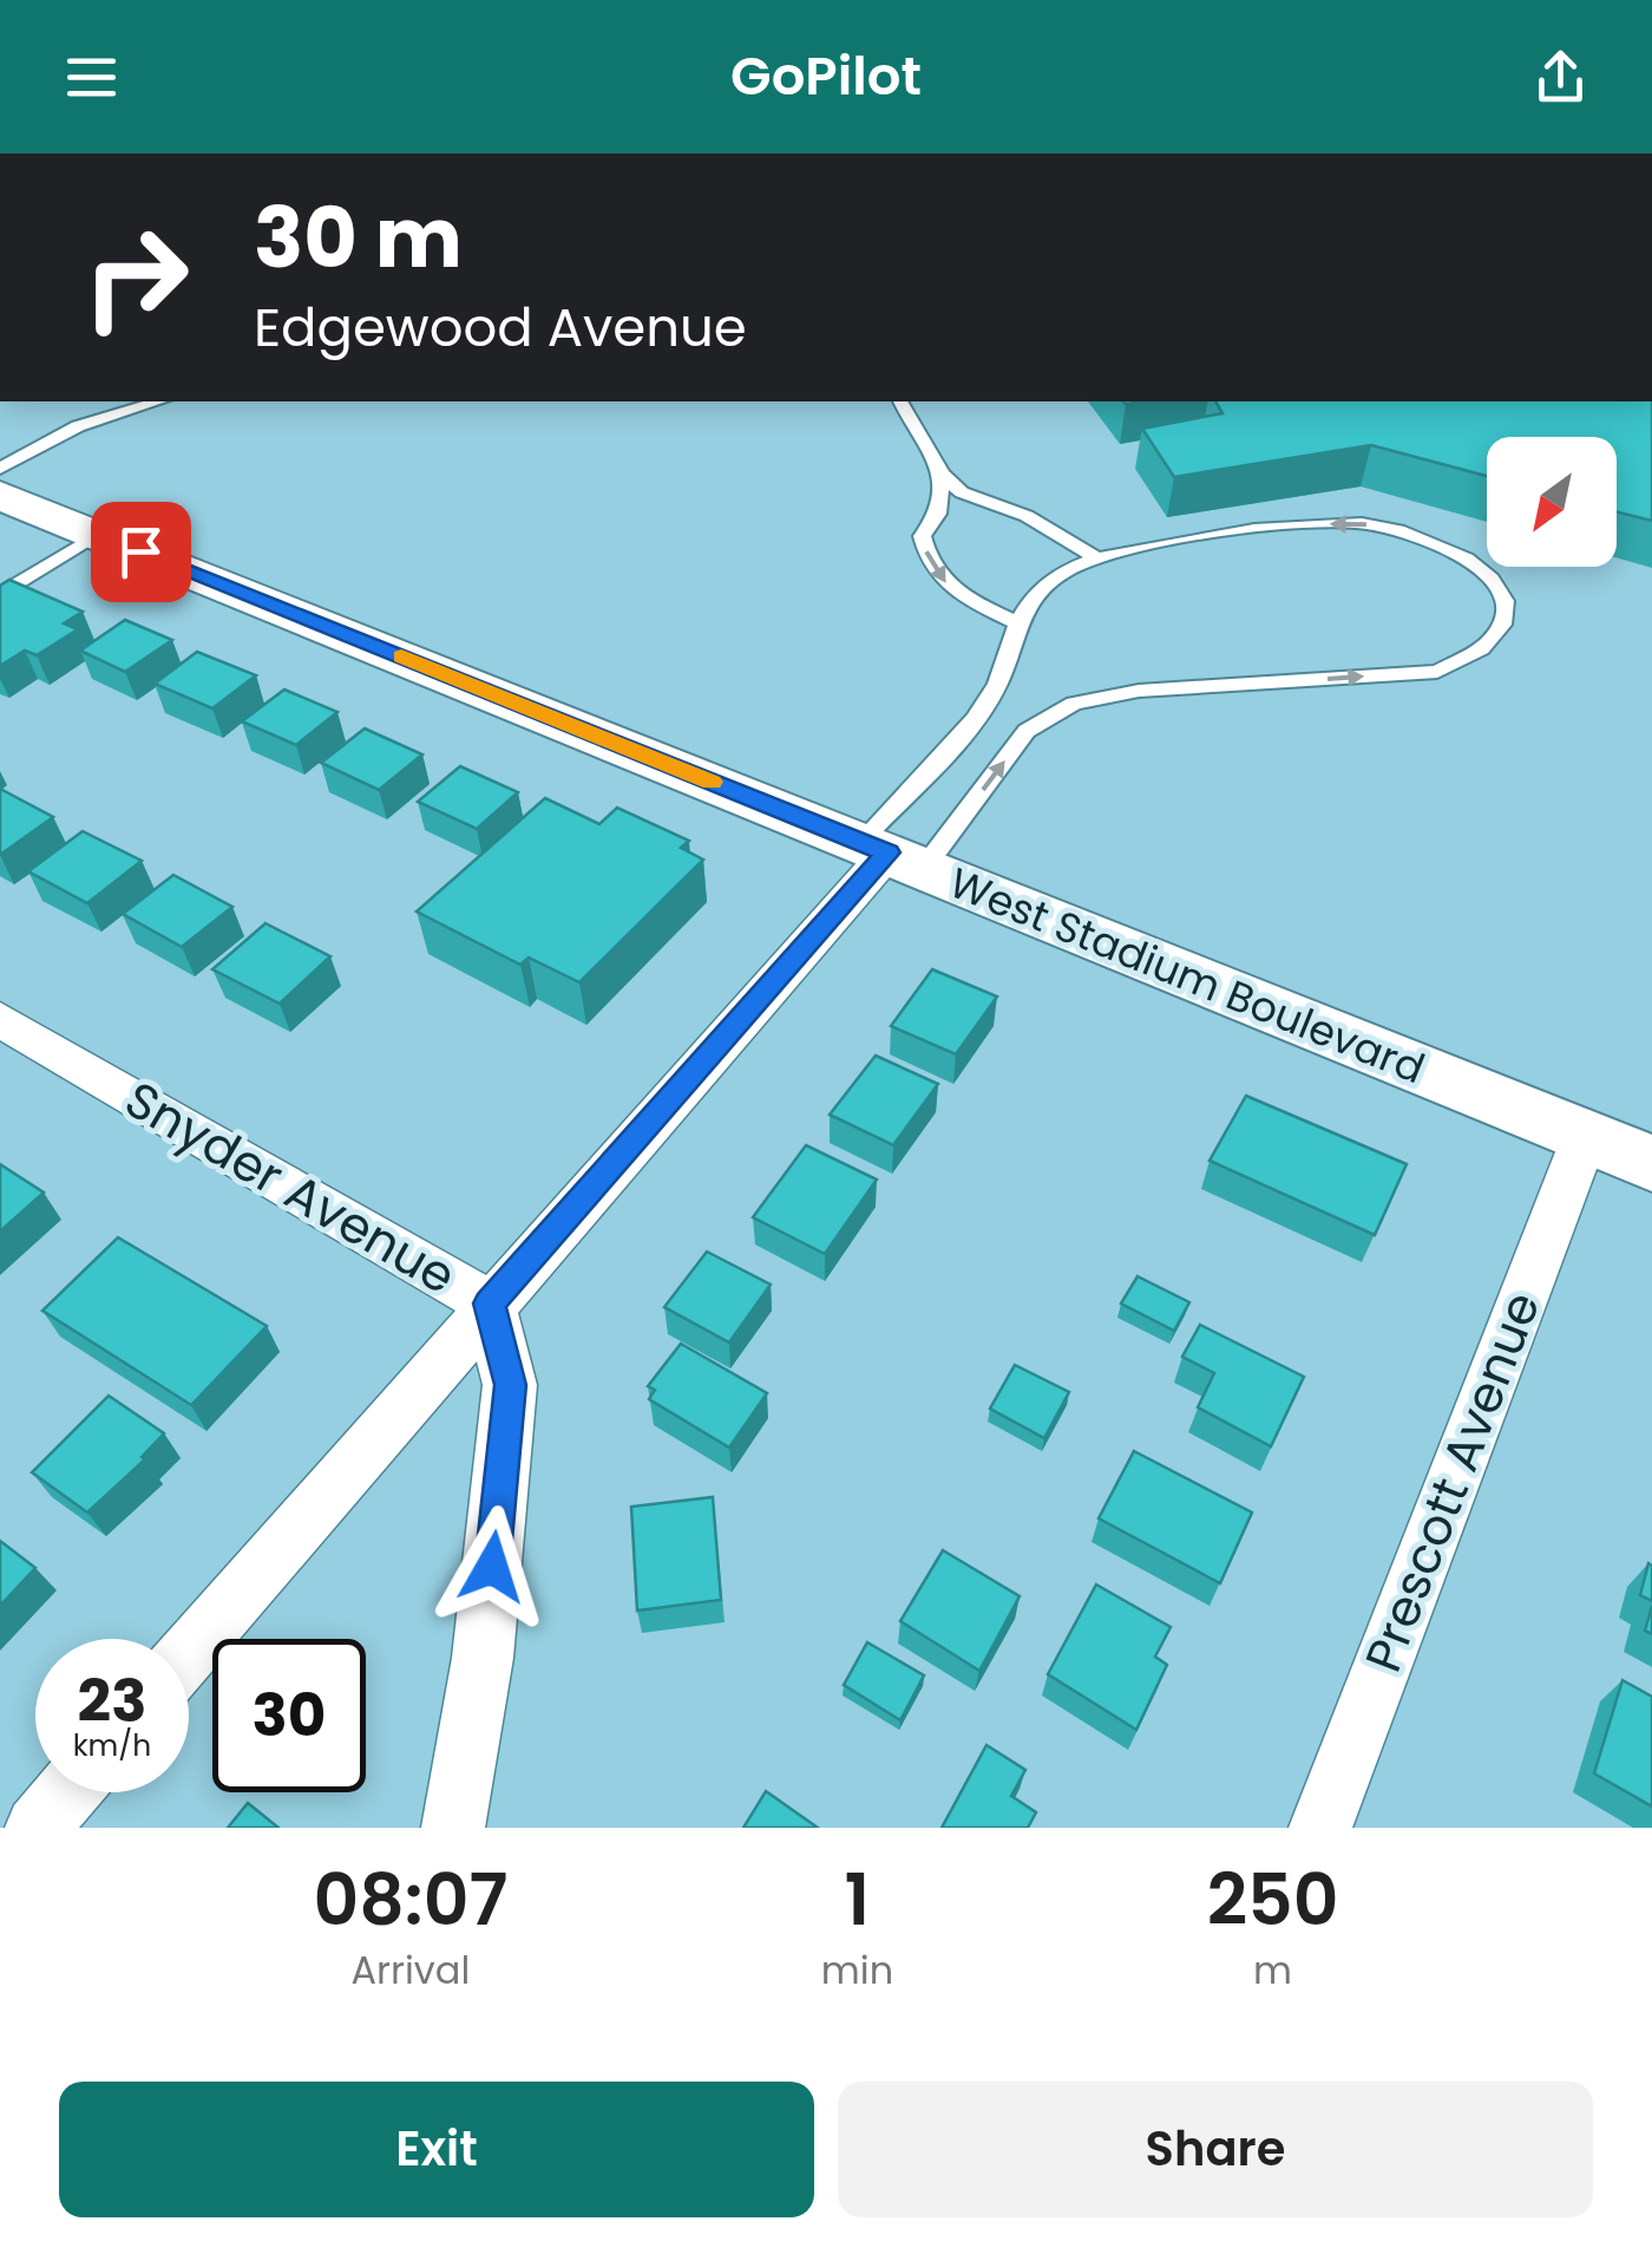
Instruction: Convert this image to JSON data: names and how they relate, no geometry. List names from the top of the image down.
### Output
{
  "streets": {
    "main road": ["West Stadium Boulevard"],
    "street": ["Snyder Avenue", "Prescott Avenue"]
  },
  "crossings": [
    ["West Stadium Boulevard", "Prescott Avenue"]
  ],
  "north": "bottom left",
  "page": {
    "header": "GoPilot",
    "turn": ["30 m", "Edgewood Avenue"],
    "speed": "23 km/h",
    "limit": "30",
    "eta": [
      "08:07",
      "Arrival",
      "1",
      "min",
      "250",
      "m"
    ],
    "buttons": ["Exit", "Share"]
  }
}
